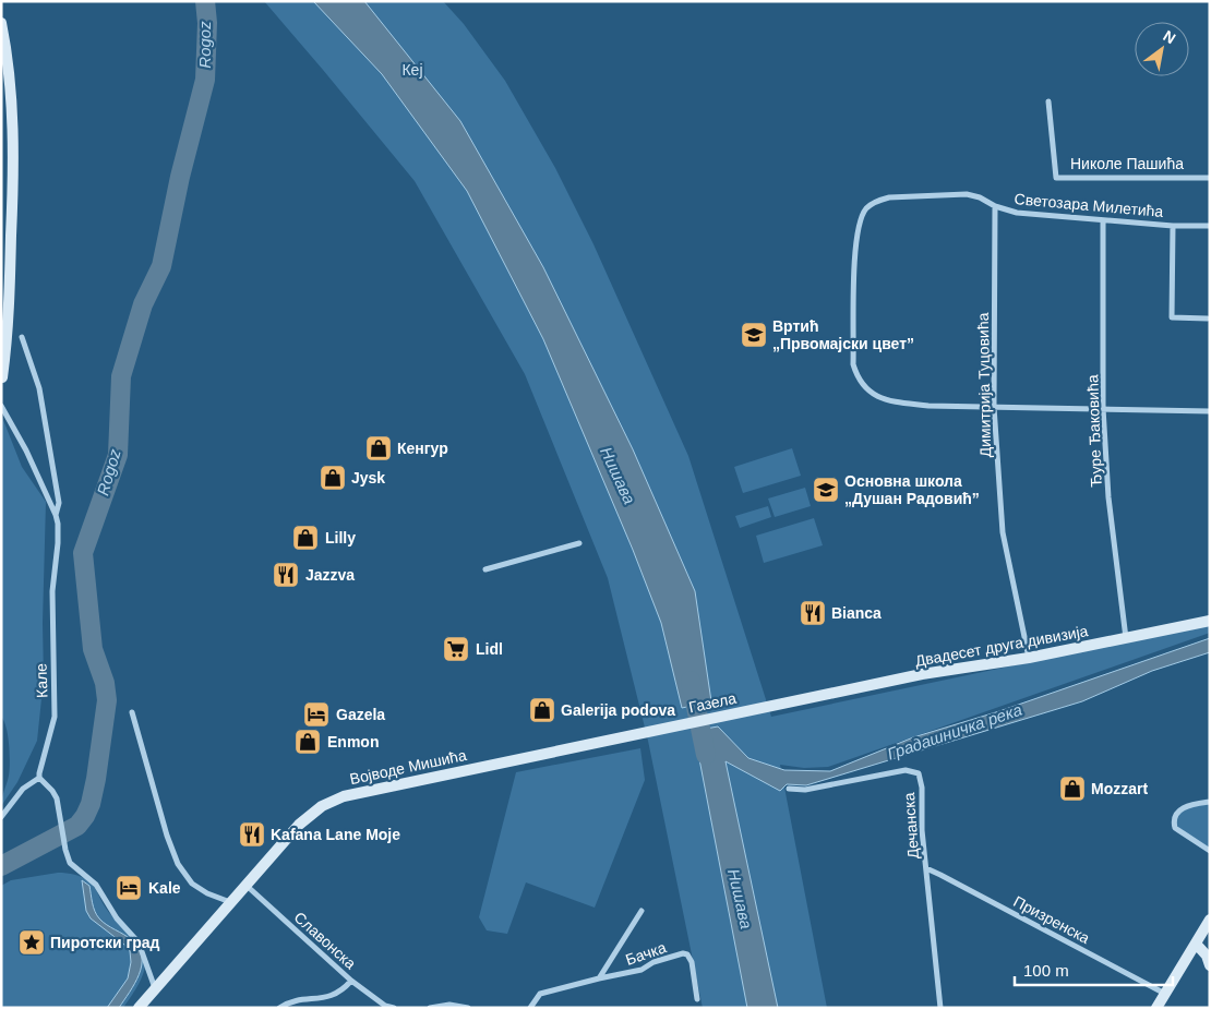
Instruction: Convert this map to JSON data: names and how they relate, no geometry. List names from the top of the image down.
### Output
{
  "streets": {
    "street": [
      "Николе Пашића",
      "Светозара Милетића",
      "Димитрија Туцовића",
      "Ђуре Ђаковића",
      "Двадесет друга дивизија",
      "Кале",
      "Газела",
      "Војводе Мишића",
      "Дечанска",
      "Призренска",
      "Славонска",
      "Бачка"
    ]
  },
  "crossings": [
    ["Светозара Милетића", "Димитрија Туцовића"],
    ["Светозара Милетића", "Ђуре Ђаковића"],
    ["Димитрија Туцовића", "Двадесет друга дивизија"],
    ["Ђуре Ђаковића", "Двадесет друга дивизија"],
    ["Двадесет друга дивизија", "Газела"],
    ["Газела", "Војводе Мишића"],
    ["Војводе Мишића", "Славонска"],
    ["Дечанска", "Призренска"]
  ],
  "water": ["Rogoz", "Нишава", "Градашничка река"],
  "parks": ["Кеј"],
  "places": {
    "school or university": ["Вртић „Првомајски цвет”", "Основна школа „Душан Радовић”"],
    "shop": [
      "Кенгур",
      "Jysk",
      "Lilly",
      "Galerija podova",
      "Enmon",
      "Mozzart"
    ],
    "restaurant": ["Jazzva", "Bianca", "Kafana Lane Moje"],
    "supermarket": ["Lidl"],
    "hotel": ["Gazela", "Kale"],
    "place": ["Пиротски град"]
  },
  "scale_bar": "100 m",
  "north": "top right"
}
